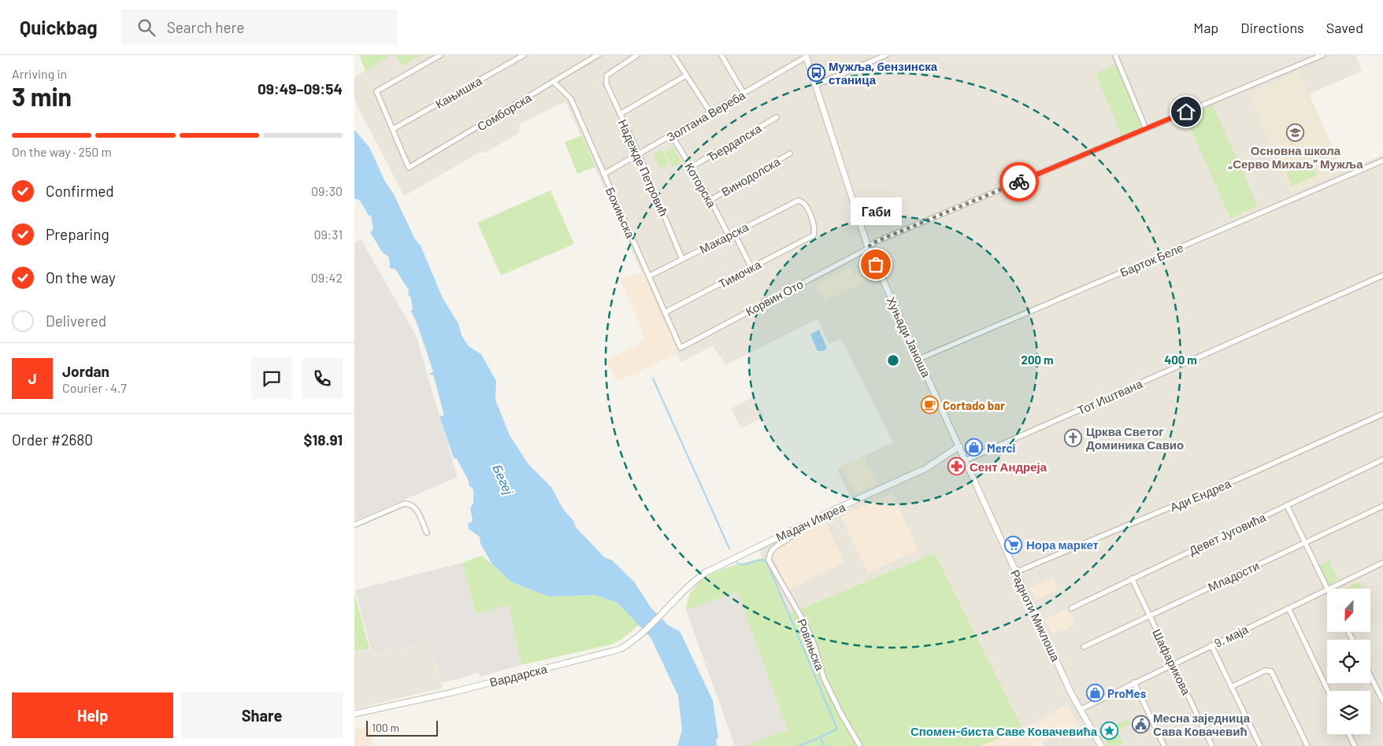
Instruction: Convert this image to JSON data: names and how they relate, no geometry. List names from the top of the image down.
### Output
{
  "streets": {
    "street": [
      "Кањишка",
      "Сомборска",
      "Золтана Вереба",
      "Ђердапска",
      "Надежде Петровић",
      "Винодолска",
      "Которска",
      "Бохињска",
      "Макарска",
      "Барток Беле",
      "Тимочка",
      "Корвин Ото",
      "Хуњади Јаноша",
      "Тот Иштвана",
      "Ади Ендреа",
      "Мадач Имреа",
      "Девет Југовића",
      "Младости",
      "Радноти Миклоша",
      "9. маја",
      "Ровињска",
      "Шафарикова",
      "Вардарска"
    ]
  },
  "crossings": [
    ["Кањишка", "Сомборска"],
    ["Сомборска", "Бохињска"],
    ["Золтана Вереба", "Надежде Петровић"],
    ["Золтана Вереба", "Которска"],
    ["Золтана Вереба", "Бохињска"],
    ["Золтана Вереба", "Хуњади Јаноша"],
    ["Ђердапска", "Которска"],
    ["Надежде Петровић", "Макарска"],
    ["Винодолска", "Которска"],
    ["Которска", "Макарска"],
    ["Бохињска", "Макарска"],
    ["Бохињска", "Тимочка"],
    ["Бохињска", "Корвин Ото"],
    ["Макарска", "Тимочка"],
    ["Барток Беле", "Хуњади Јаноша"],
    ["Корвин Ото", "Хуњади Јаноша"],
    ["Хуњади Јаноша", "Тот Иштвана"],
    ["Хуњади Јаноша", "Мадач Имреа"],
    ["Хуњади Јаноша", "Радноти Миклоша"],
    ["Тот Иштвана", "Радноти Миклоша"],
    ["Ади Ендреа", "Радноти Миклоша"],
    ["Мадач Имреа", "Ровињска"],
    ["Мадач Имреа", "Вардарска"],
    ["Девет Југовића", "Шафарикова"],
    ["Младости", "Шафарикова"],
    ["Радноти Миклоша", "9. маја"],
    ["9. маја", "Шафарикова"]
  ],
  "water": ["Бегеј"],
  "places": {
    "bus stop": ["Мужља, бензинска станица"],
    "school or university": ["Основна школа „Серво Михаљ” Мужља"],
    "other": ["Габи"],
    "cafe": ["Cortado bar"],
    "church": ["Црква Светог Доминика Савио"],
    "shop": ["Merci", "ProMes"],
    "pharmacy": ["Сент Андреја"],
    "supermarket": ["Нора маркет"],
    "public building": ["Месна заједница Сава Ковачевић"],
    "place": ["Спомен-биста Саве Ковачевића"]
  },
  "scale_bar": "100 m",
  "north": "bottom",
  "page": {
    "header": "Quickbag",
    "search": "Search here",
    "nav": ["Map", "Directions", "Saved"],
    "heading": ["3 min", "Arriving in", "09:49–09:54"],
    "panel": [
      "Jordan",
      "Courier · 4.7",
      "Order #2680",
      "$18.91"
    ],
    "bar": "On the way · 250 m",
    "list": [
      ["Confirmed", "09:30"],
      ["Preparing", "09:31"],
      ["On the way", "09:42"],
      "Delivered"
    ],
    "bubble": "Габи",
    "round": "J",
    "buttons": ["Help", "Share"],
    "scale": "100 m"
  },
  "rings": ["200 m", "400 m"]
}
